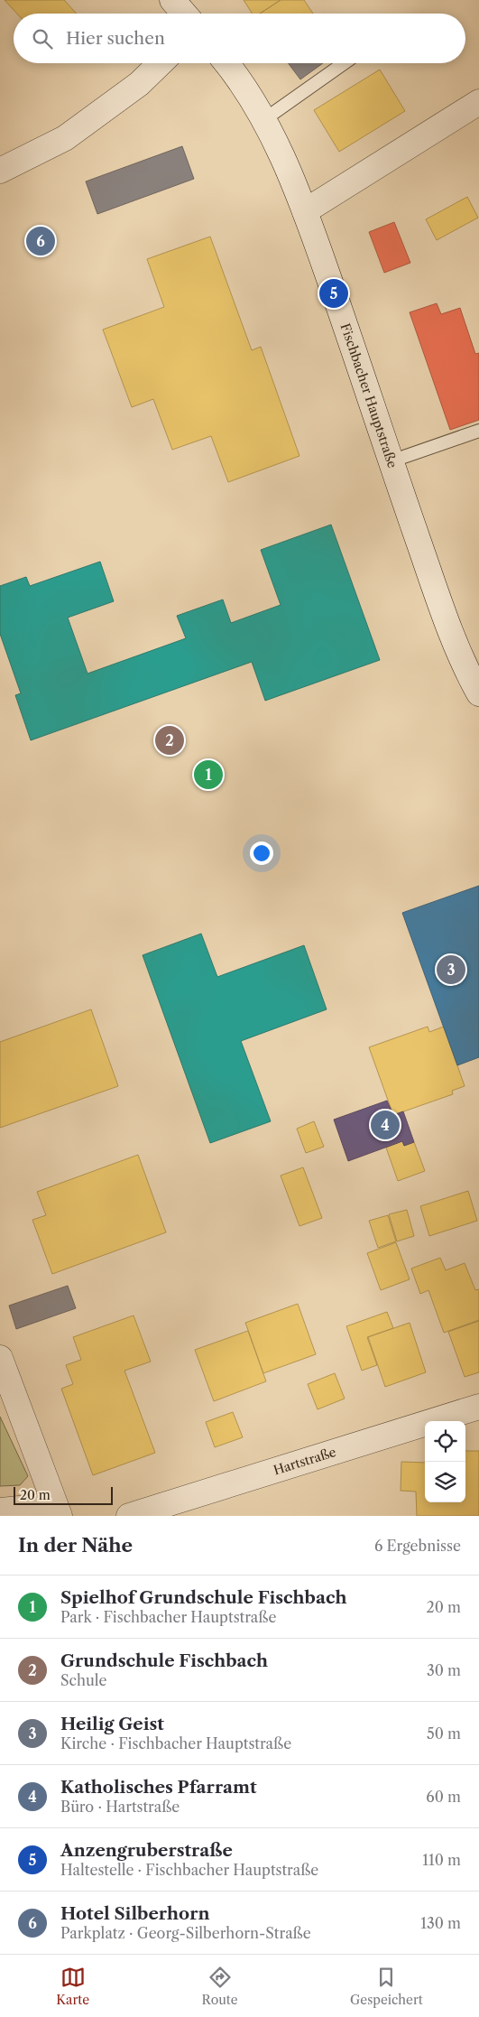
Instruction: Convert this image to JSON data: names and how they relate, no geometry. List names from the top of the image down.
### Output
{
  "streets": {
    "street": ["Fischbacher Hauptstraße", "Hartstraße"]
  },
  "scale_bar": "20 m",
  "page": {
    "search": "Hier suchen",
    "pins": [
      "6",
      "5",
      "2",
      "1",
      "3",
      "4"
    ],
    "scale": "20 m",
    "heading": ["In der Nähe", "6 Ergebnisse"],
    "list": [
      {
        "mark": "1",
        "name": "Spielhof Grundschule Fischbach",
        "note": "Park · Fischbacher Hauptstraße",
        "value": "20 m"
      },
      {
        "mark": "2",
        "name": "Grundschule Fischbach",
        "note": "Schule",
        "value": "30 m"
      },
      {
        "mark": "3",
        "name": "Heilig Geist",
        "note": "Kirche · Fischbacher Hauptstraße",
        "value": "50 m"
      },
      {
        "mark": "4",
        "name": "Katholisches Pfarramt",
        "note": "Büro · Hartstraße",
        "value": "60 m"
      },
      {
        "mark": "5",
        "name": "Anzengruberstraße",
        "note": "Haltestelle · Fischbacher Hauptstraße",
        "value": "110 m"
      },
      {
        "mark": "6",
        "name": "Hotel Silberhorn",
        "note": "Parkplatz · Georg-Silberhorn-Straße",
        "value": "130 m"
      }
    ],
    "nav": ["Karte", "Route", "Gespeichert"]
  }
}
